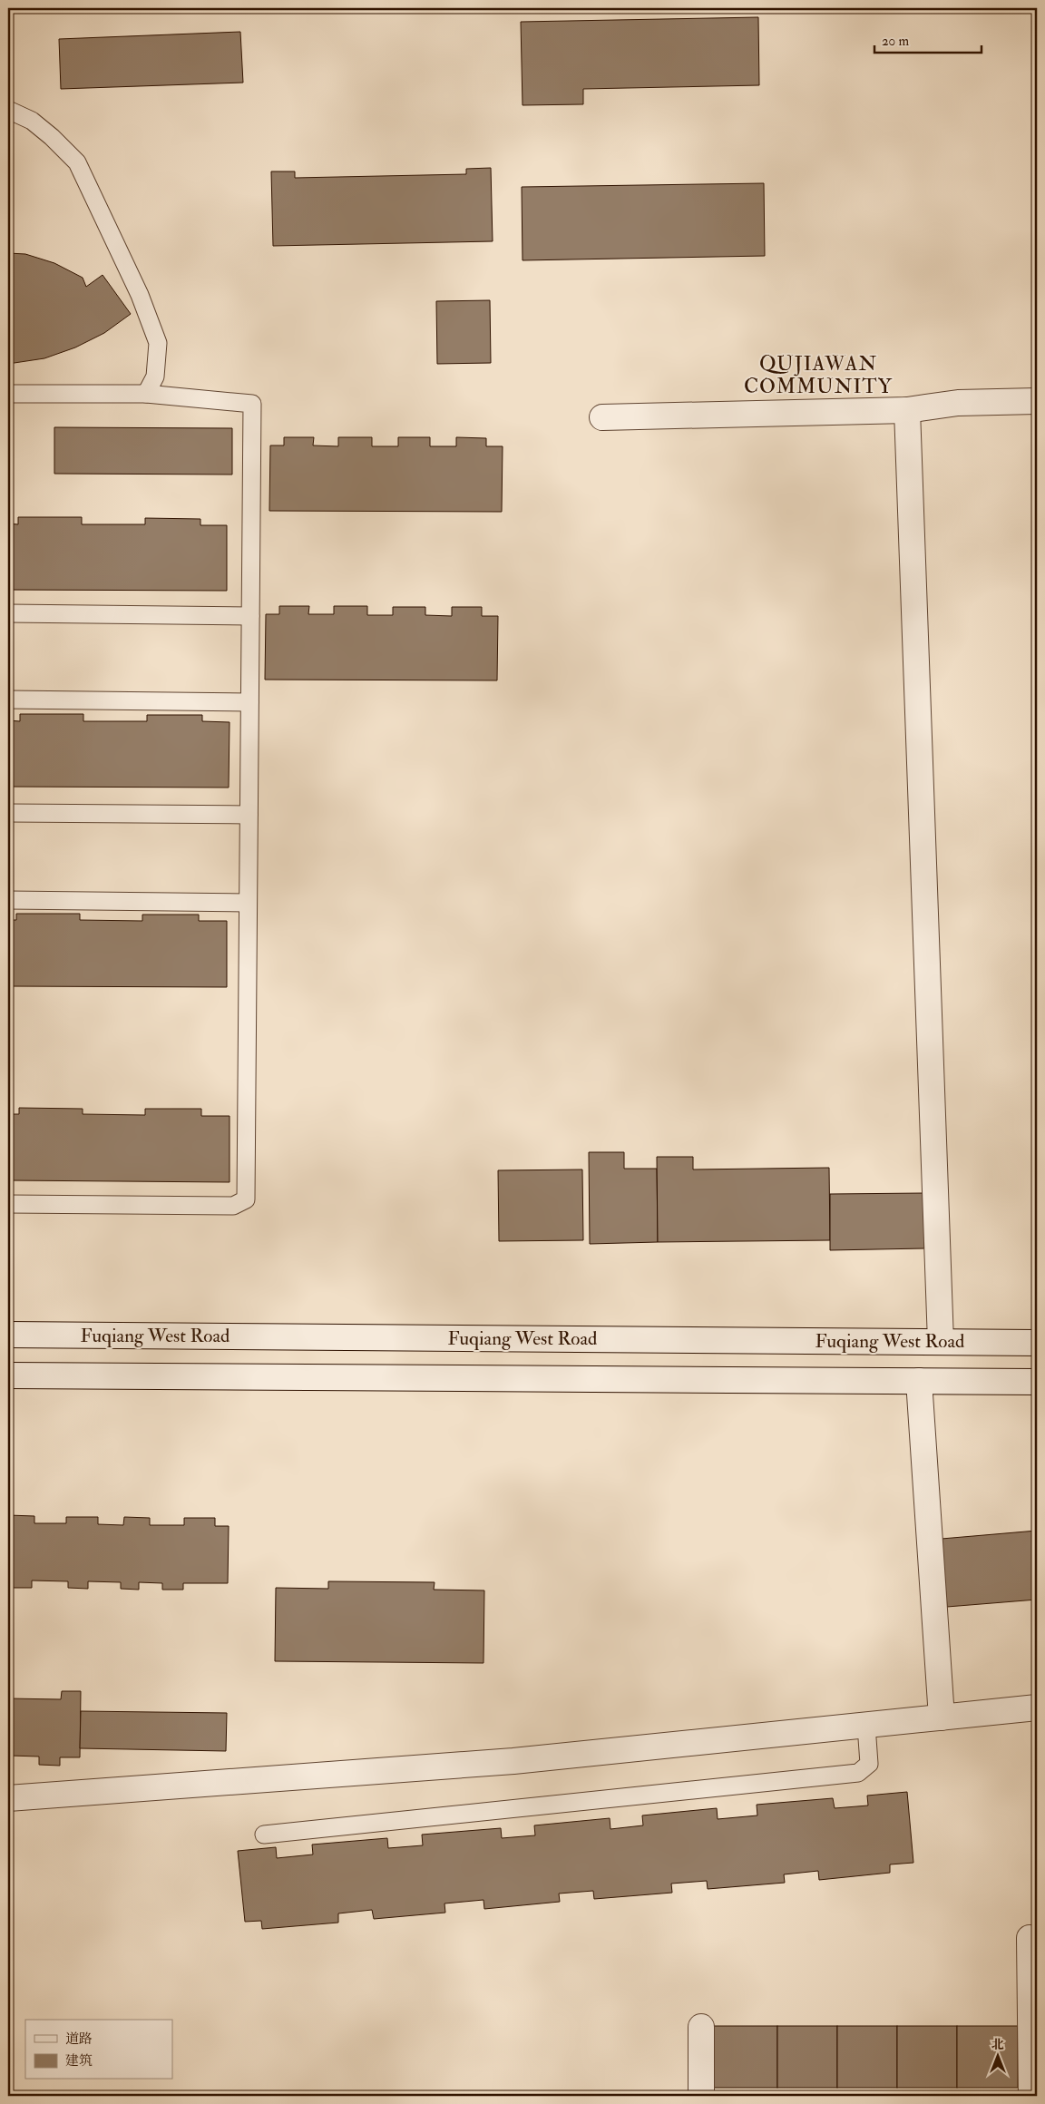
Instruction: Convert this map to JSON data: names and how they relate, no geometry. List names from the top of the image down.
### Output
{
  "streets": {
    "street": ["Fuqiang West Road"]
  },
  "districts": ["QUJIAWAN COMMUNITY"],
  "legend": ["道路", "建筑"],
  "scale_bar": "20 m",
  "north": "top"
}
